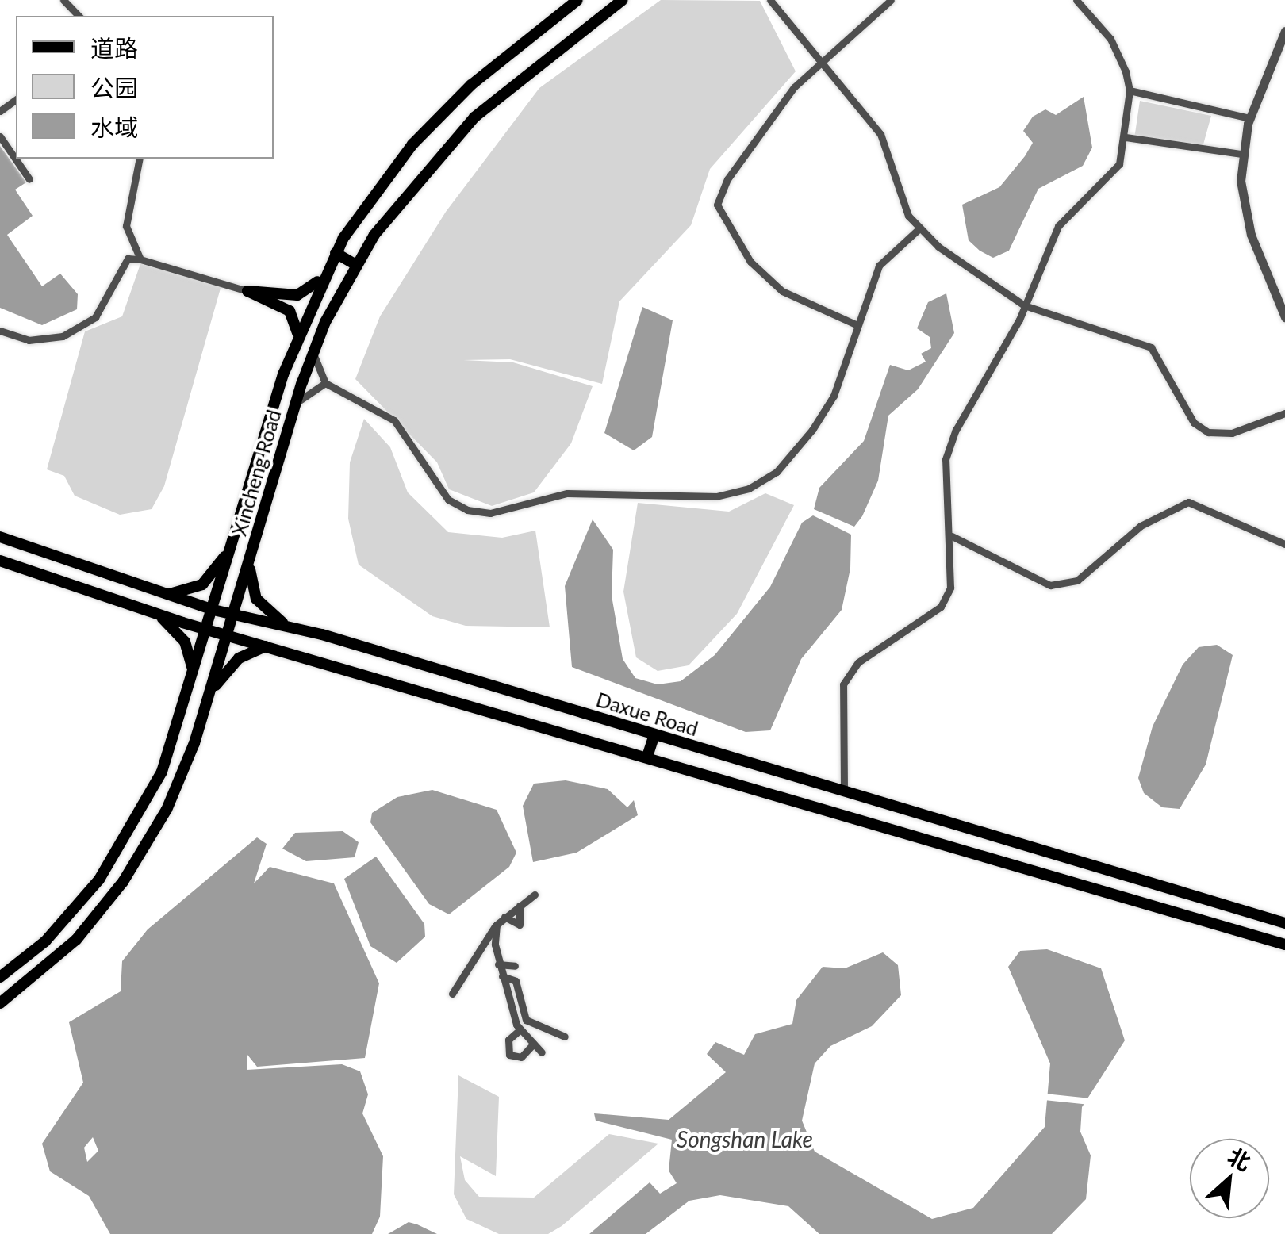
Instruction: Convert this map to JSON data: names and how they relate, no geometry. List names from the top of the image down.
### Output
{
  "streets": {
    "main road": ["Xincheng Road", "Daxue Road"]
  },
  "crossings": [
    ["Xincheng Road", "Daxue Road"]
  ],
  "water": ["Songshan Lake"],
  "legend": ["道路", "公园", "水域"],
  "north": "top right"
}
